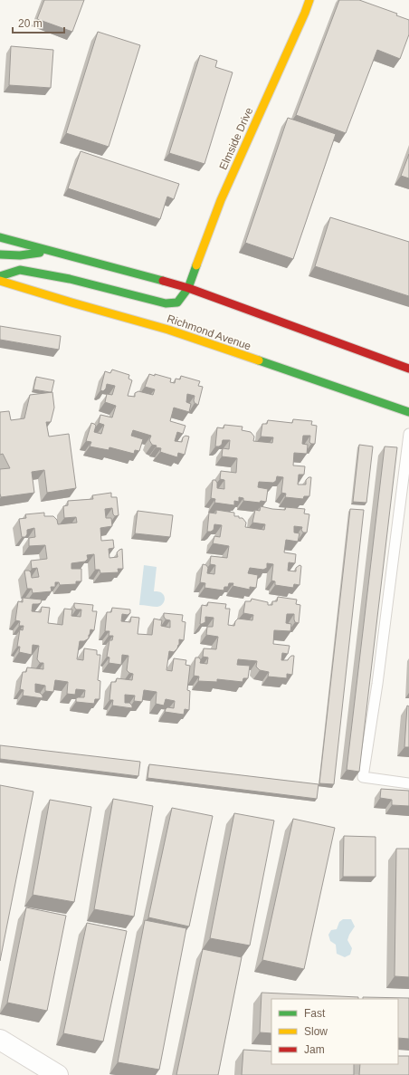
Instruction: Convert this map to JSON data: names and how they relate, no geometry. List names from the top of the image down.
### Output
{
  "streets": {
    "main road": ["Elmside Drive", "Richmond Avenue"]
  },
  "legend": ["Fast", "Slow", "Jam"],
  "scale_bar": "20 m"
}
